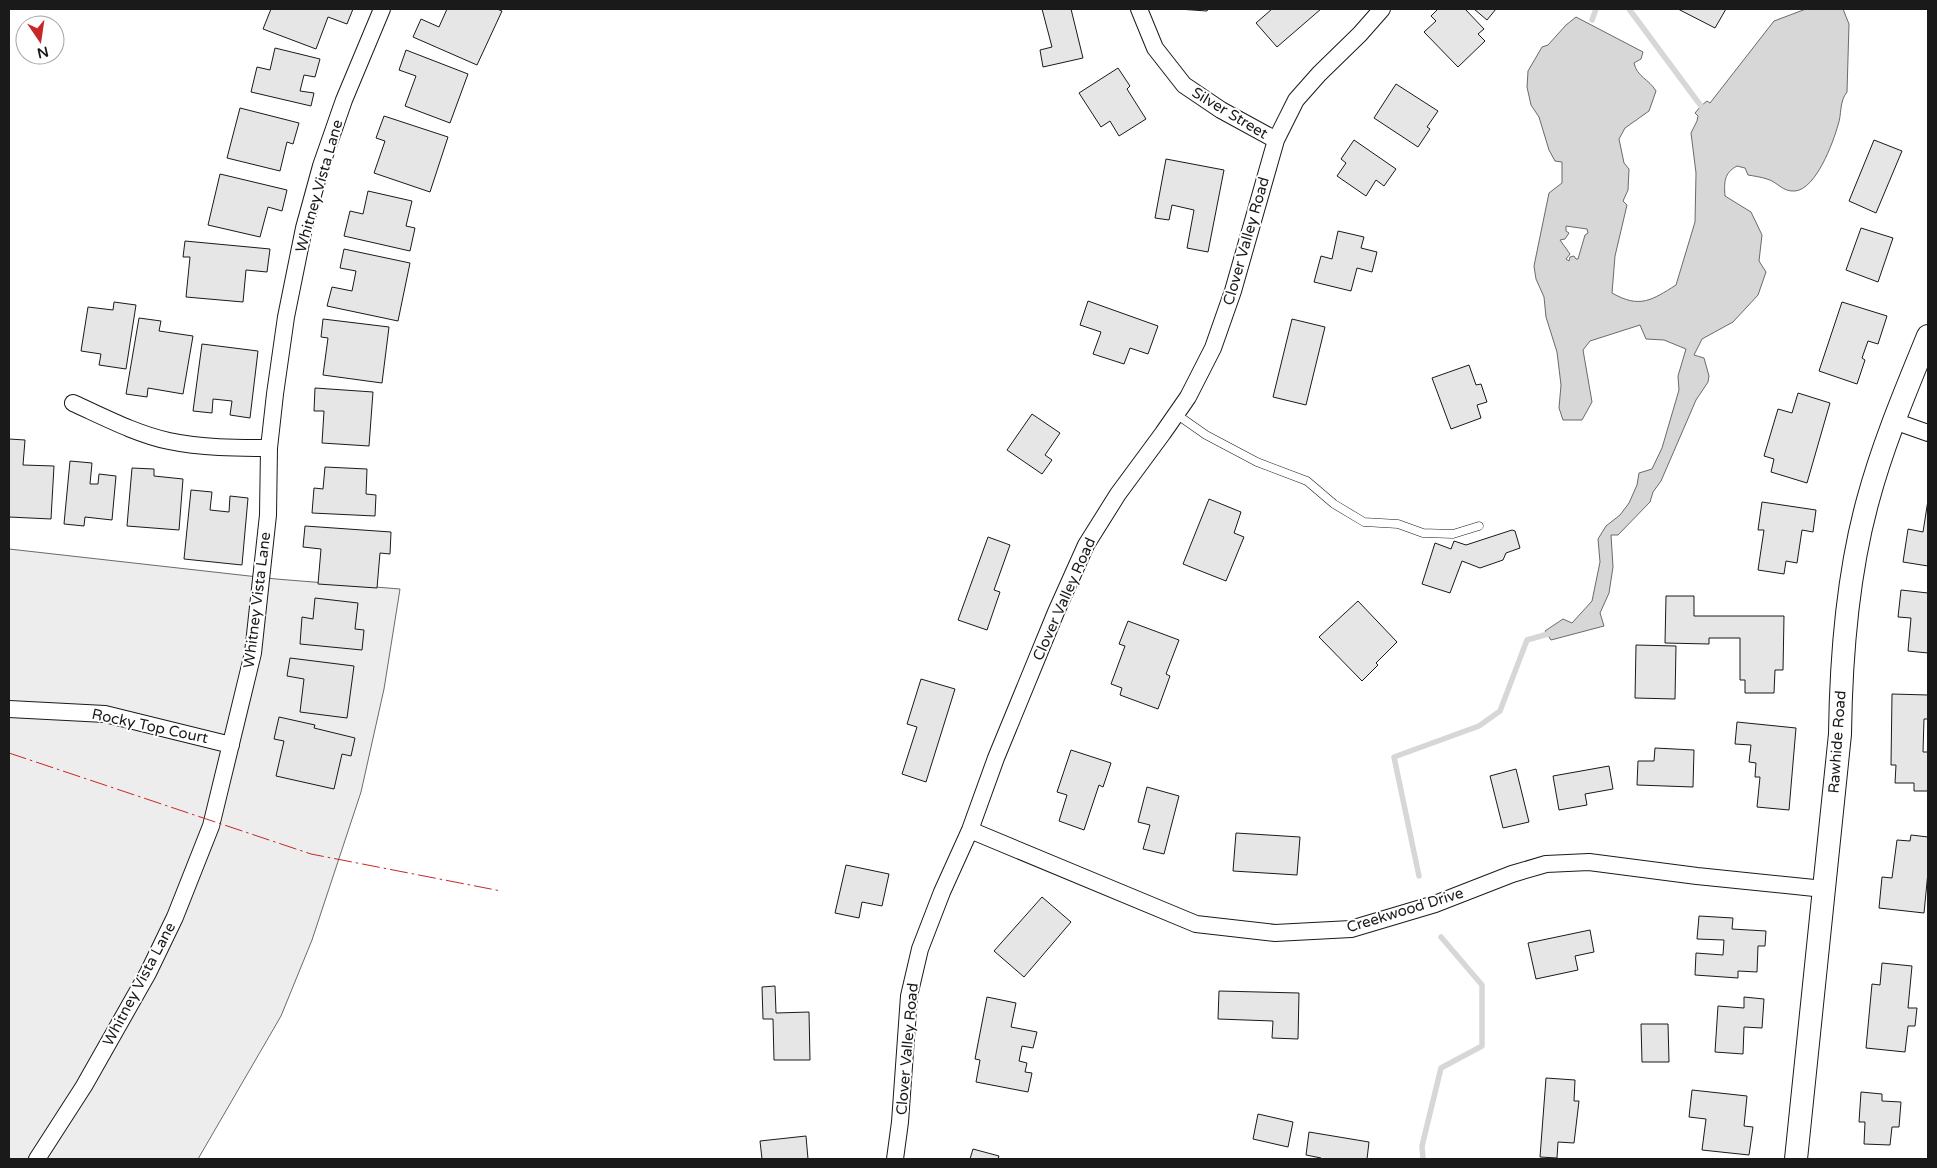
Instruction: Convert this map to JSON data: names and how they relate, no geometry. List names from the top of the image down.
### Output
{
  "streets": {
    "street": [
      "Silver Street",
      "Whitney Vista Lane",
      "Clover Valley Road",
      "Rocky Top Court",
      "Rawhide Road",
      "Creekwood Drive"
    ]
  },
  "crossings": [
    ["Silver Street", "Clover Valley Road"],
    ["Whitney Vista Lane", "Rocky Top Court"],
    ["Clover Valley Road", "Creekwood Drive"],
    ["Rawhide Road", "Creekwood Drive"]
  ],
  "north": "bottom"
}
